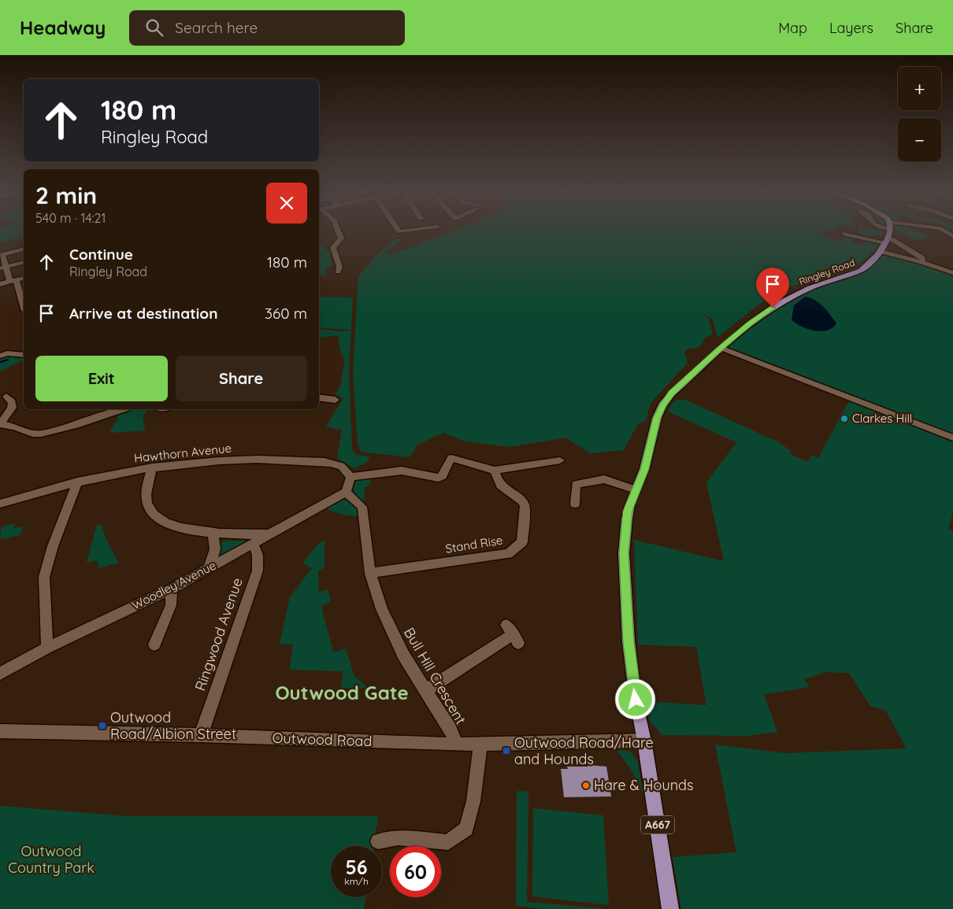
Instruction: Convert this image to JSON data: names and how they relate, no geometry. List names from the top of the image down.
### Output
{
  "streets": {
    "main road": ["Ringley Road", "A667"],
    "street": [
      "Hawthorn Avenue",
      "Stand Rise",
      "Woodley Avenue",
      "Ringwood Avenue",
      "Bull Hill Crescent",
      "Outwood Road"
    ]
  },
  "crossings": [
    ["Ringley Road", "A667"],
    ["Stand Rise", "Bull Hill Crescent"],
    ["Woodley Avenue", "Ringwood Avenue"],
    ["Woodley Avenue", "Bull Hill Crescent"],
    ["Ringwood Avenue", "Outwood Road"],
    ["Bull Hill Crescent", "Outwood Road"],
    ["Outwood Road", "A667"]
  ],
  "districts": ["Outwood Gate"],
  "parks": ["Outwood Country Park"],
  "places": {
    "other": ["Clarkes Hill", "Hare & Hounds"],
    "transit": ["Outwood Road/Albion Street", "Outwood Road/Hare and Hounds"]
  },
  "page": {
    "header": "Headway",
    "search": "Search here",
    "nav": ["Map", "Layers", "Share"],
    "map_buttons": ["+", "−"],
    "turn": ["180 m", "Ringley Road"],
    "heading": ["2 min", "540 m · 14:21"],
    "list": [
      {
        "name": "Continue",
        "note": "Ringley Road",
        "value": "180 m"
      },
      {
        "name": "Arrive at destination",
        "value": "360 m"
      }
    ],
    "buttons": ["Exit", "Share"],
    "speed": "56 km/h",
    "limit": "60"
  }
}
